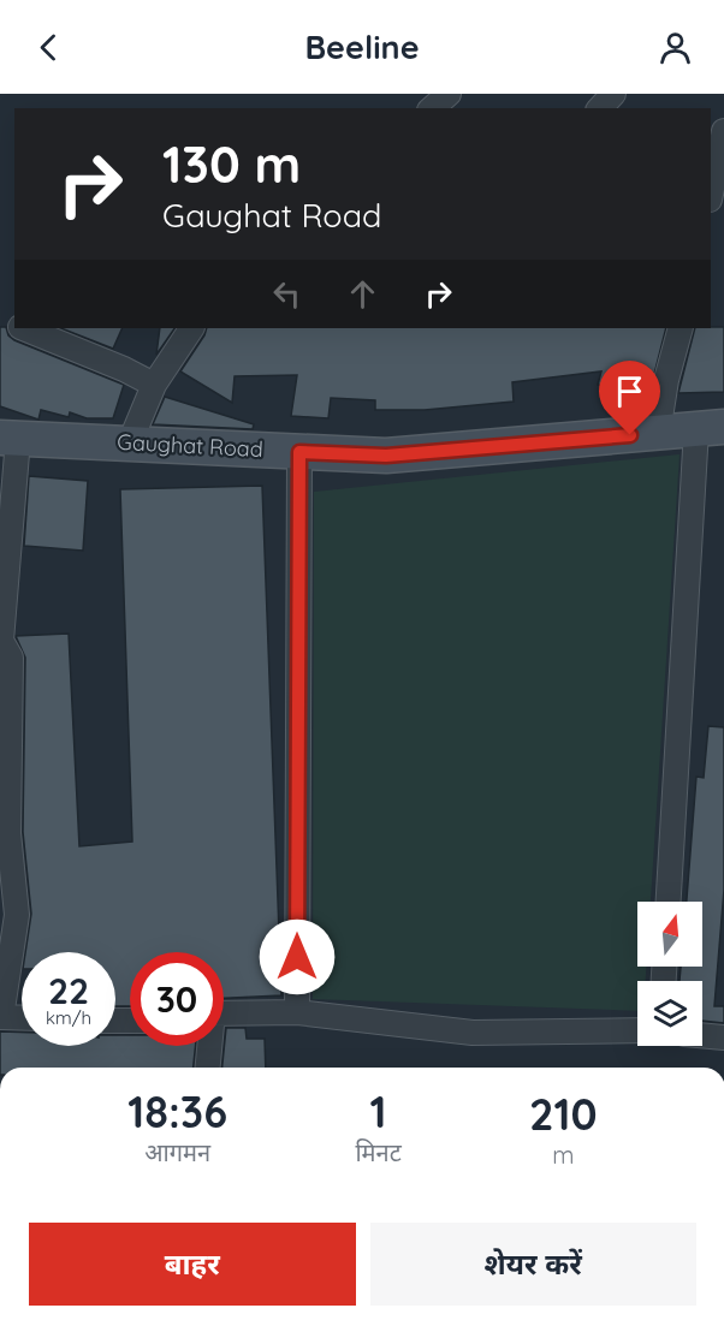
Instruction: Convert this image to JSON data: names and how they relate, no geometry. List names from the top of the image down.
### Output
{
  "streets": {
    "main road": ["Gaughat Road"]
  },
  "north": "top",
  "page": {
    "header": "Beeline",
    "turn": ["130 m", "Gaughat Road"],
    "speed": "22 km/h",
    "limit": "30",
    "eta": [
      "18:36",
      "आगमन",
      "1",
      "मिनट",
      "210",
      "m"
    ],
    "buttons": ["बाहर", "शेयर करें"]
  }
}
